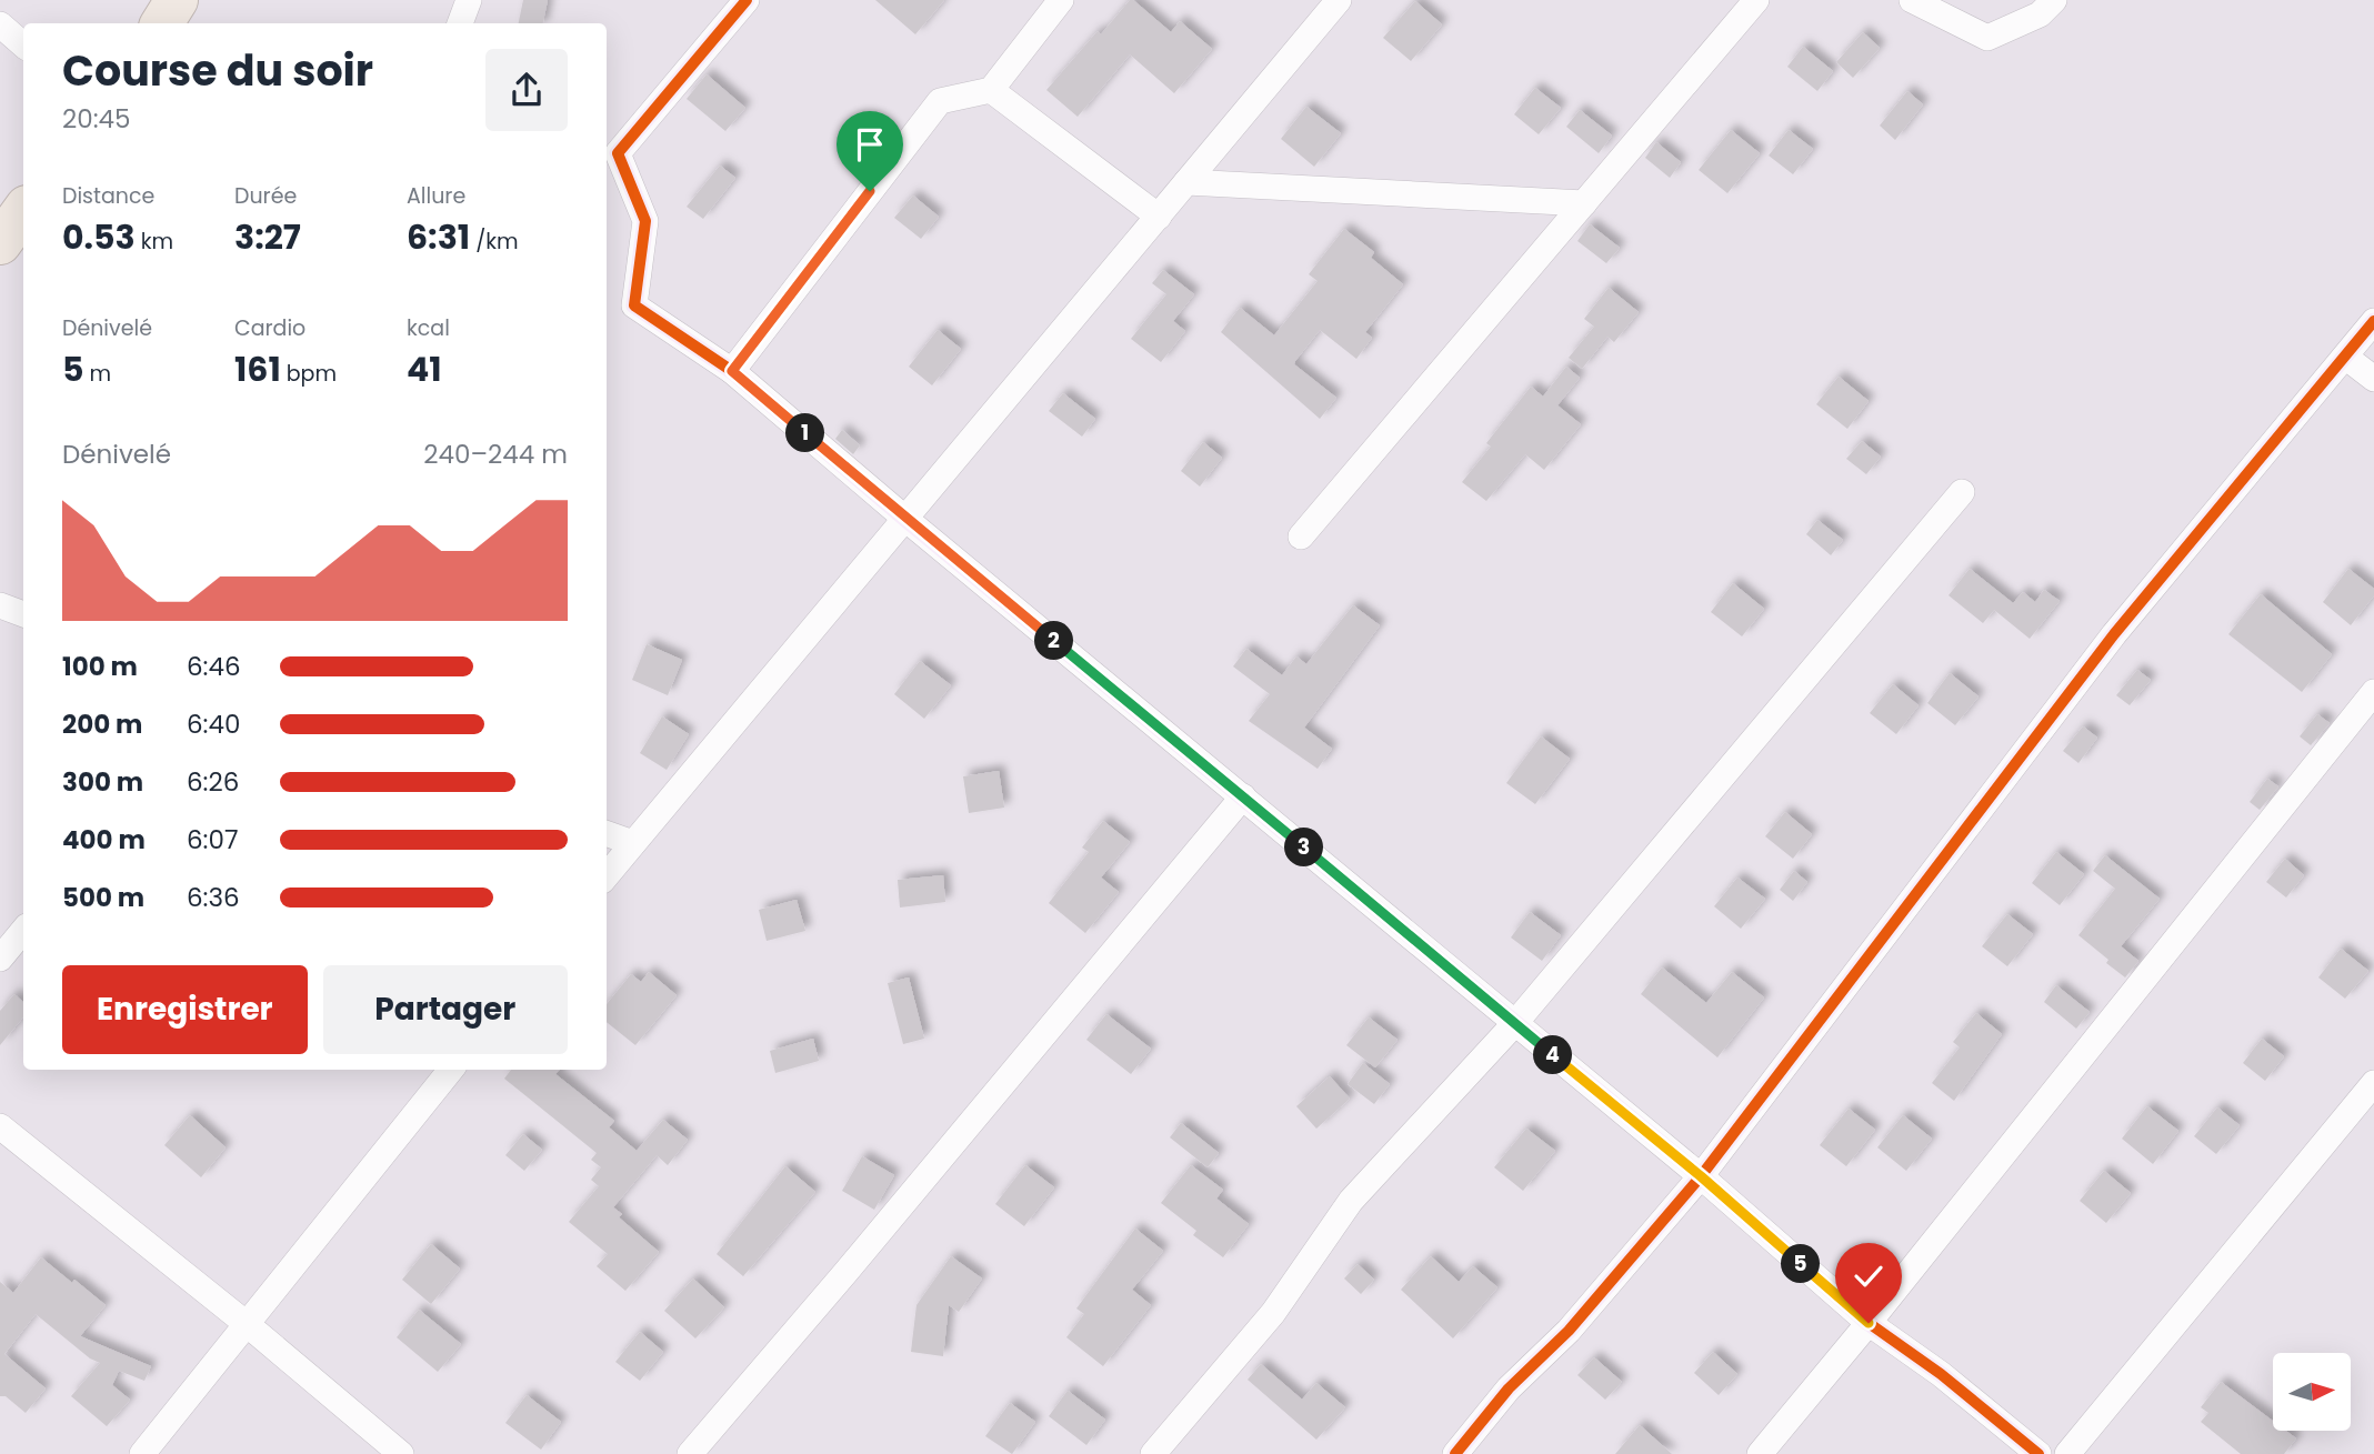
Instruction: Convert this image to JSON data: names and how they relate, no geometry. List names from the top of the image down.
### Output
{
  "north": "right",
  "page": {
    "heading": ["Course du soir", "20:45"],
    "stats": [
      ["Distance", "0.53 km"],
      ["Durée", "3:27"],
      ["Allure", "6:31 /km"],
      ["Dénivelé", "5 m"],
      ["Cardio", "161 bpm"],
      ["kcal", "41"]
    ],
    "pins": [
      "1",
      "2",
      "3",
      "4",
      "5"
    ],
    "chart": ["Dénivelé", "240–244 m"],
    "list": [
      {
        "name": "100 m",
        "note": "6:46"
      },
      {
        "name": "200 m",
        "note": "6:40"
      },
      {
        "name": "300 m",
        "note": "6:26"
      },
      {
        "name": "400 m",
        "note": "6:07"
      },
      {
        "name": "500 m",
        "note": "6:36"
      }
    ],
    "buttons": ["Enregistrer", "Partager"]
  }
}
